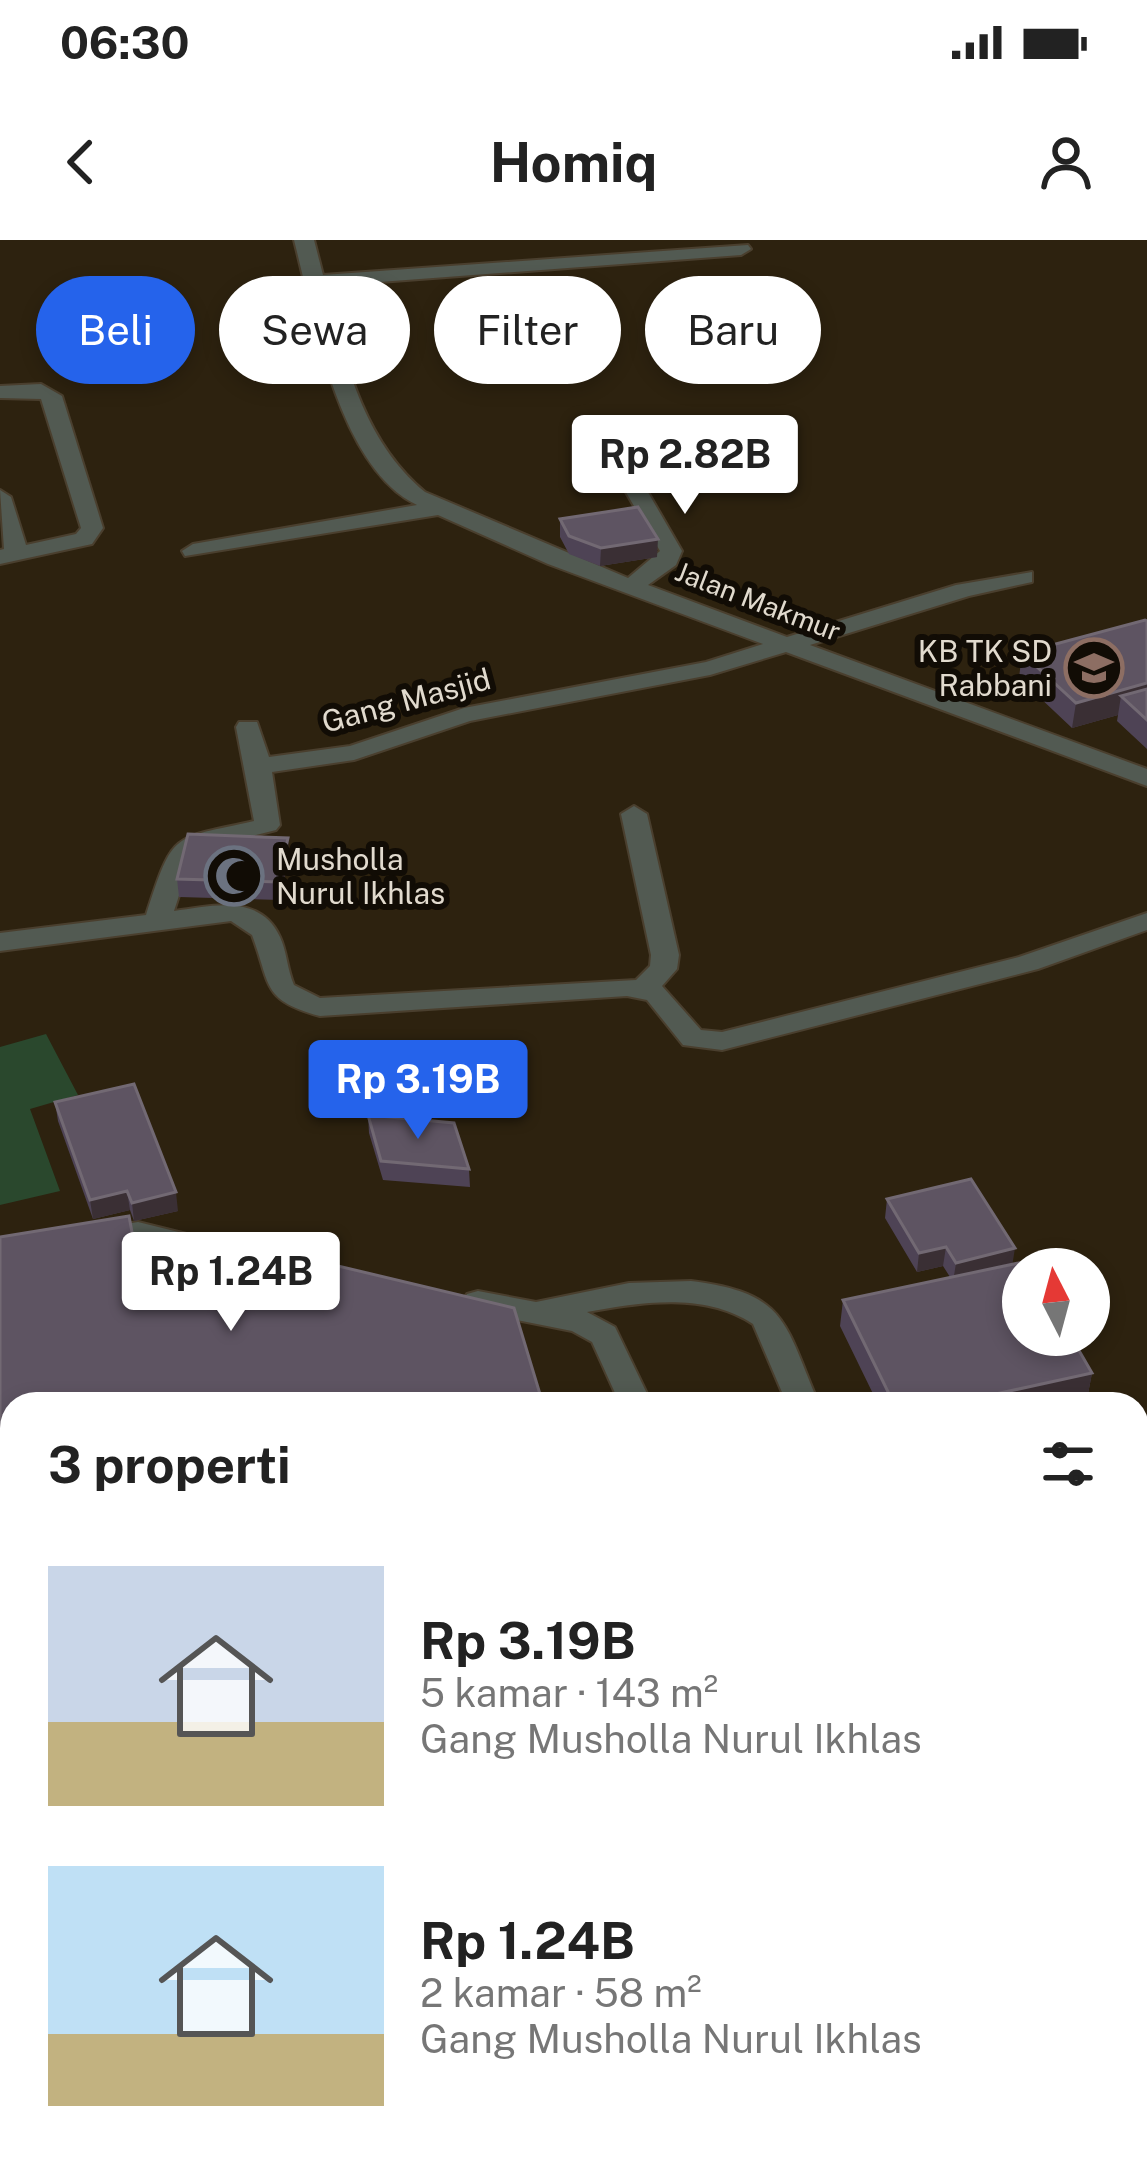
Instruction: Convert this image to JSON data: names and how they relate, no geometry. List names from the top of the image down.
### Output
{
  "streets": {
    "street": ["Jalan Makmur", "Gang Masjid"]
  },
  "crossings": [
    ["Jalan Makmur", "Gang Masjid"]
  ],
  "places": {
    "school or university": ["KB TK SD Rabbani"],
    "mosque": ["Musholla Nurul Ikhlas"]
  },
  "north": "top",
  "page": {
    "status": "06:30",
    "header": "Homiq",
    "chip": [
      "Beli",
      "Sewa",
      "Filter",
      "Baru"
    ],
    "price": ["Rp 2.82B", "Rp 3.19B", "Rp 1.24B"],
    "heading": "3 properti",
    "list": [
      {
        "name": "Rp 3.19B",
        "note": "5 kamar · 143 m² · Gang Musholla Nurul Ikhlas"
      },
      {
        "name": "Rp 1.24B",
        "note": "2 kamar · 58 m² · Gang Musholla Nurul Ikhlas"
      }
    ]
  }
}
